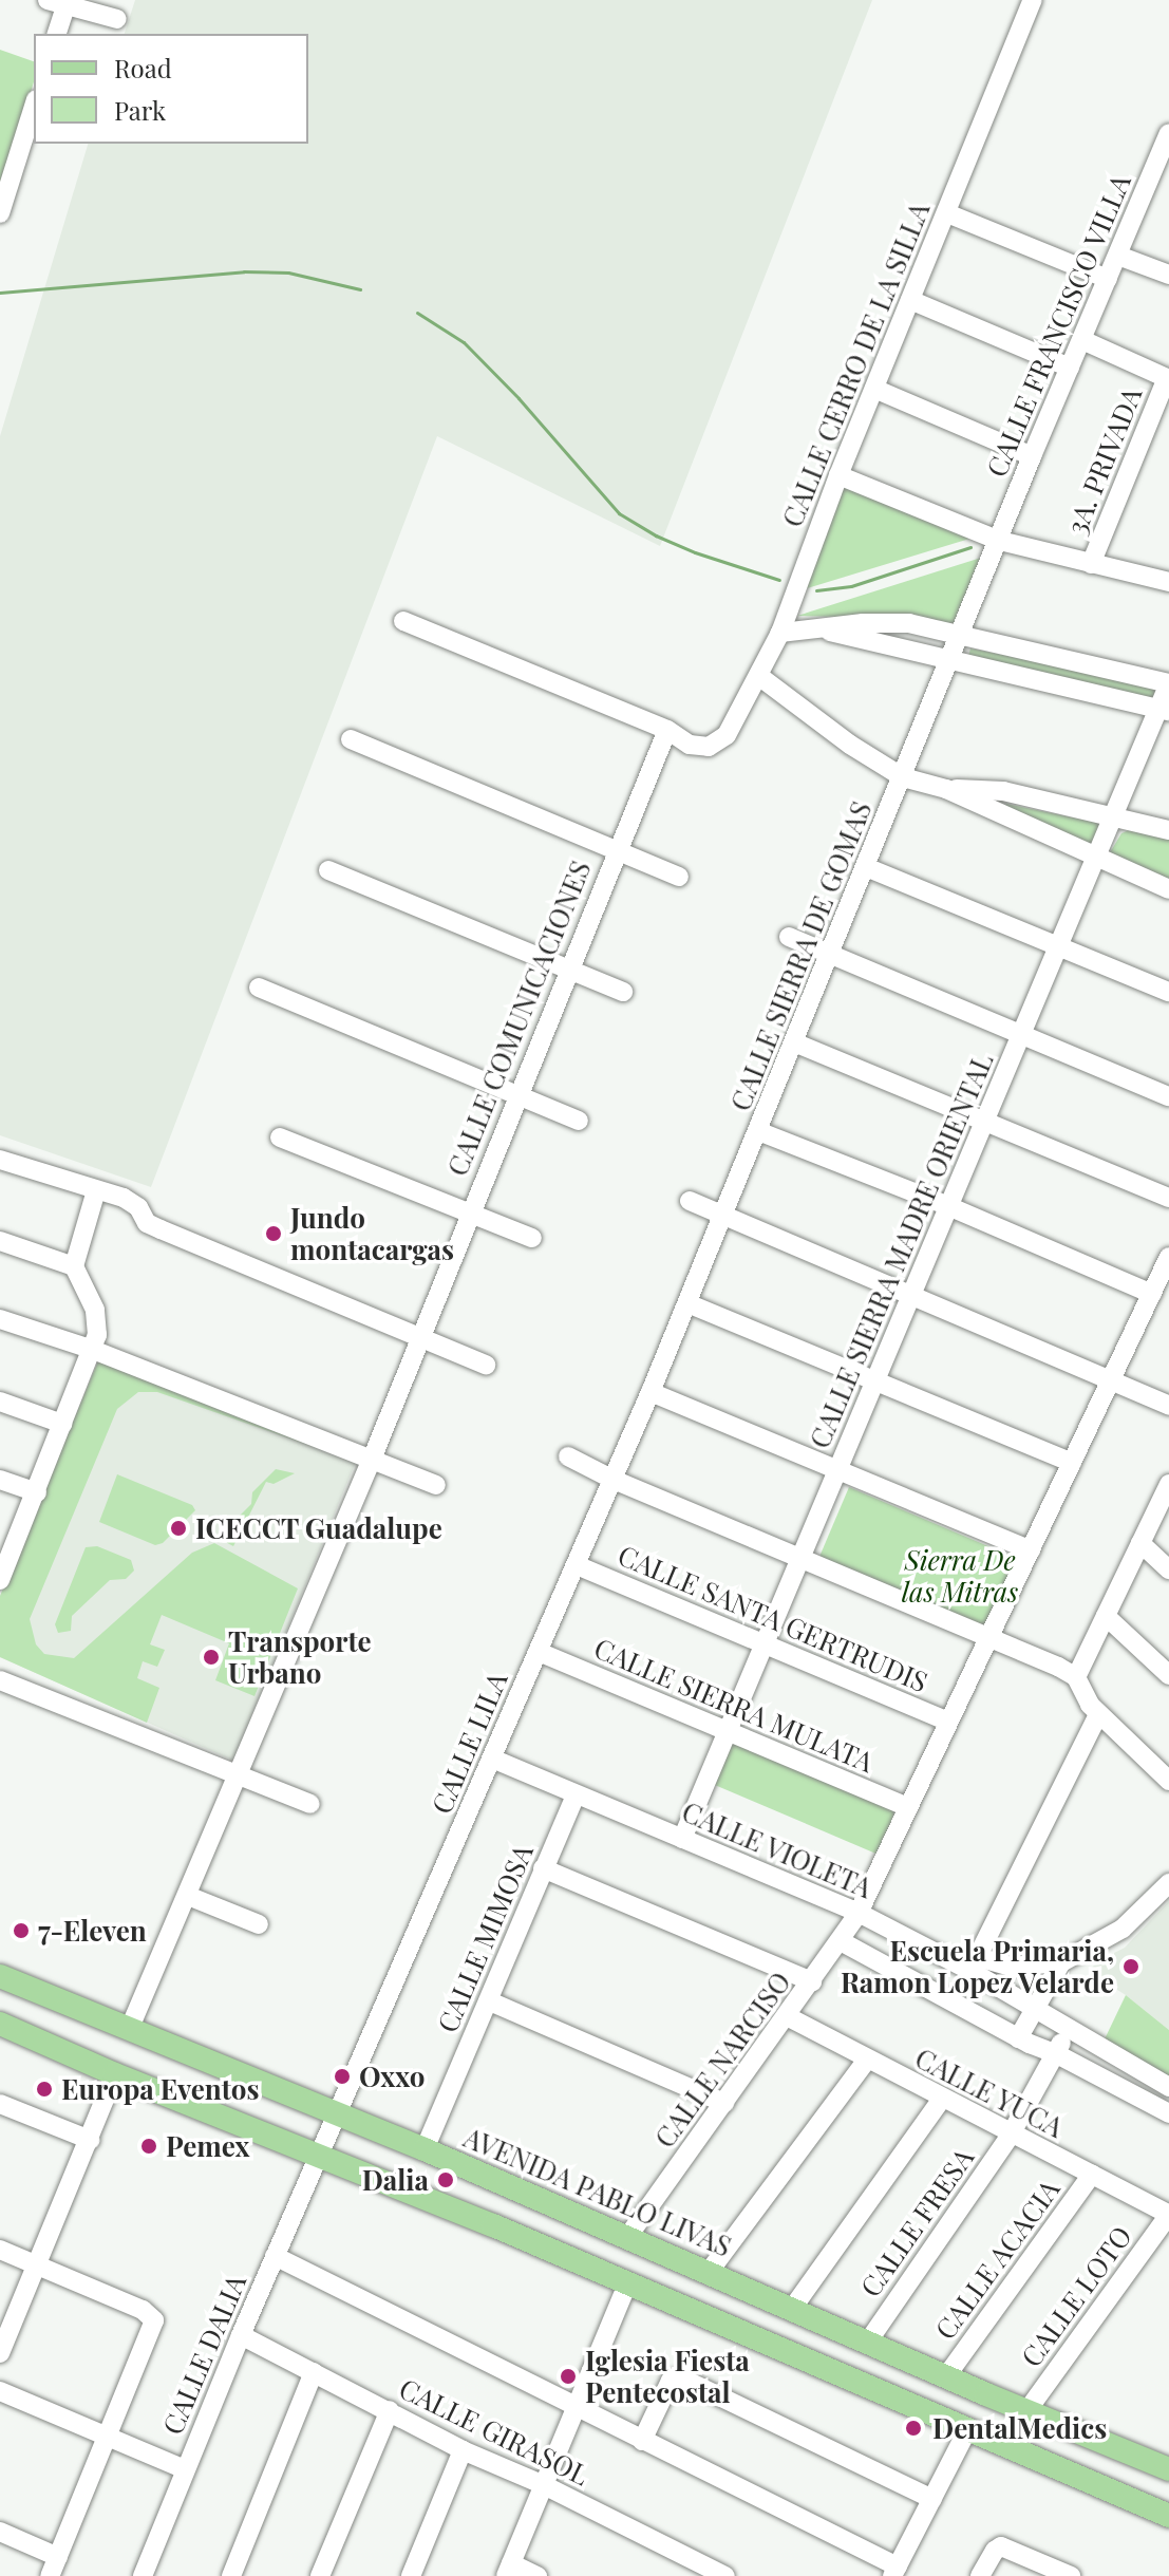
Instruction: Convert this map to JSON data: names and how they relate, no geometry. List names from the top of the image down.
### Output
{
  "streets": {
    "main road": ["AVENIDA PABLO LIVAS"],
    "street": [
      "CALLE FRANCISCO VILLA",
      "CALLE CERRO DE LA SILLA",
      "3A. PRIVADA",
      "CALLE SIERRA DE GOMAS",
      "CALLE COMUNICACIONES",
      "CALLE SIERRA MADRE ORIENTAL",
      "CALLE SANTA GERTRUDIS",
      "CALLE SIERRA MULATA",
      "CALLE LILA",
      "CALLE VIOLETA",
      "CALLE MIMOSA",
      "CALLE NARCISO",
      "CALLE YUCA",
      "CALLE FRESA",
      "CALLE ACACIA",
      "CALLE LOTO",
      "CALLE DALIA",
      "CALLE GIRASOL"
    ]
  },
  "crossings": [
    ["CALLE FRANCISCO VILLA", "CALLE SIERRA DE GOMAS"],
    ["CALLE CERRO DE LA SILLA", "CALLE COMUNICACIONES"],
    ["CALLE SIERRA DE GOMAS", "CALLE LILA"],
    ["CALLE COMUNICACIONES", "AVENIDA PABLO LIVAS"],
    ["CALLE SIERRA MADRE ORIENTAL", "CALLE SANTA GERTRUDIS"],
    ["CALLE SIERRA MADRE ORIENTAL", "CALLE SIERRA MULATA"],
    ["CALLE SIERRA MADRE ORIENTAL", "CALLE VIOLETA"],
    ["CALLE SANTA GERTRUDIS", "CALLE LILA"],
    ["CALLE SANTA GERTRUDIS", "CALLE NARCISO"],
    ["CALLE SIERRA MULATA", "CALLE LILA"],
    ["CALLE SIERRA MULATA", "CALLE NARCISO"],
    ["CALLE LILA", "CALLE VIOLETA"],
    ["CALLE LILA", "AVENIDA PABLO LIVAS"],
    ["CALLE LILA", "CALLE DALIA"],
    ["CALLE VIOLETA", "CALLE MIMOSA"],
    ["CALLE VIOLETA", "CALLE NARCISO"],
    ["CALLE VIOLETA", "CALLE FRESA"],
    ["CALLE MIMOSA", "AVENIDA PABLO LIVAS"],
    ["CALLE NARCISO", "CALLE YUCA"],
    ["CALLE NARCISO", "AVENIDA PABLO LIVAS"],
    ["CALLE YUCA", "CALLE FRESA"],
    ["CALLE YUCA", "CALLE ACACIA"],
    ["CALLE YUCA", "CALLE LOTO"],
    ["AVENIDA PABLO LIVAS", "CALLE FRESA"],
    ["AVENIDA PABLO LIVAS", "CALLE ACACIA"],
    ["AVENIDA PABLO LIVAS", "CALLE LOTO"],
    ["CALLE DALIA", "CALLE GIRASOL"]
  ],
  "parks": ["Sierra De las Mitras"],
  "places": [
    "Jundo montacargas",
    "ICECCT Guadalupe",
    "Transporte Urbano",
    "7-Eleven",
    "Escuela Primaria, Ramon Lopez Velarde",
    "Oxxo",
    "Europa Eventos",
    "Pemex",
    "Dalia",
    "Iglesia Fiesta Pentecostal",
    "DentalMedics"
  ],
  "legend": ["Road", "Park"]
}
